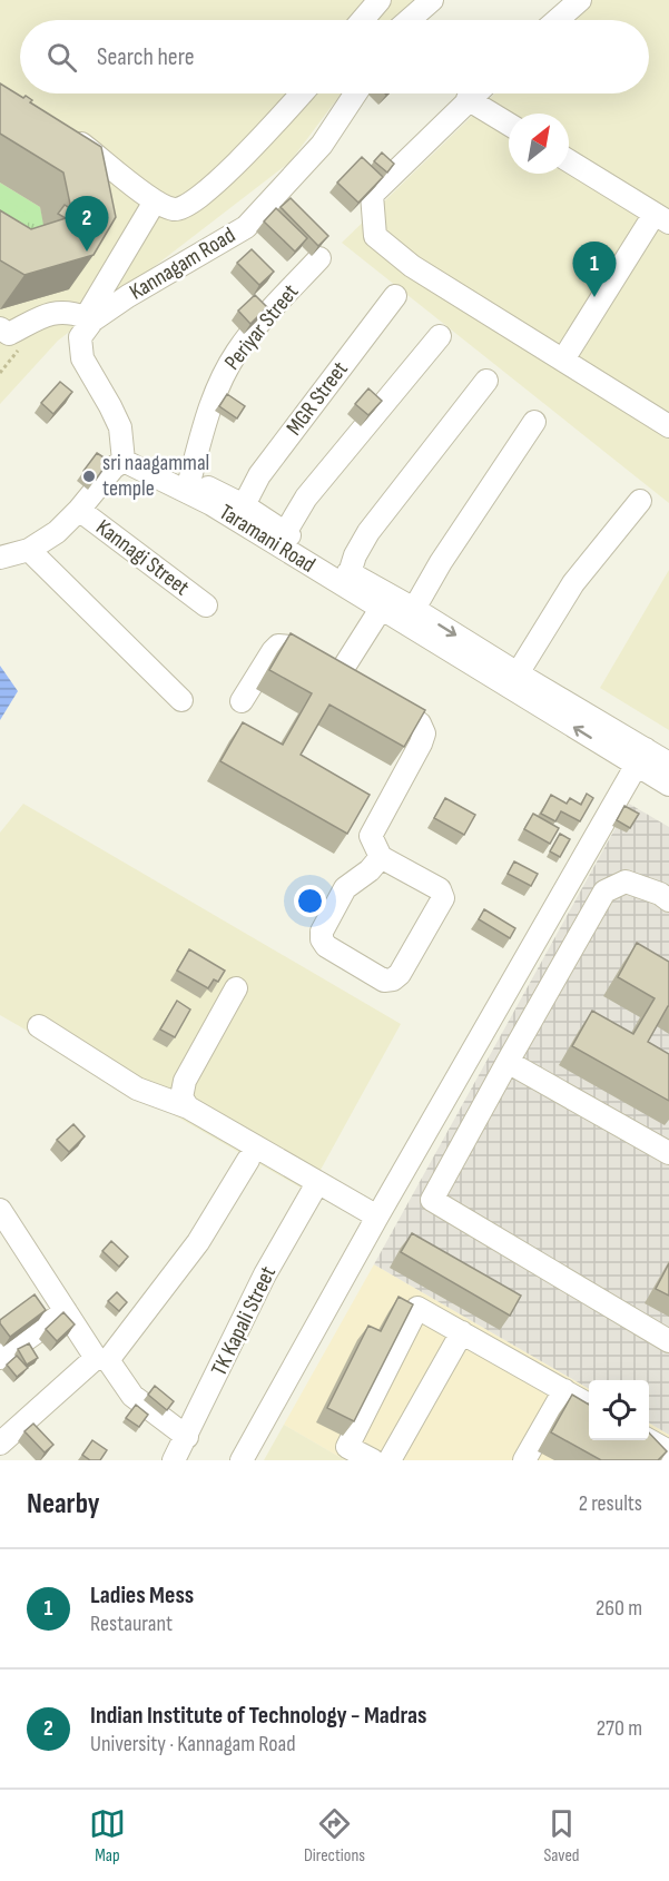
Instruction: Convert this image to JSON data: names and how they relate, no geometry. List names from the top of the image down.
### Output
{
  "streets": {
    "street": [
      "Kannagam Road",
      "Periyar Street",
      "MGR Street",
      "Taramani Road",
      "Kannagi Street",
      "TK Kapali Street"
    ]
  },
  "crossings": [
    ["Periyar Street", "Taramani Road"],
    ["MGR Street", "Taramani Road"]
  ],
  "places": ["sri naagammal temple"],
  "north": "top right",
  "page": {
    "search": "Search here",
    "pins": ["2", "1"],
    "heading": ["Nearby", "2 results"],
    "list": [
      {
        "mark": "1",
        "name": "Ladies Mess",
        "note": "Restaurant",
        "value": "260 m"
      },
      {
        "mark": "2",
        "name": "Indian Institute of Technology - Madras",
        "note": "University · Kannagam Road",
        "value": "270 m"
      }
    ],
    "nav": ["Map", "Directions", "Saved"]
  }
}
